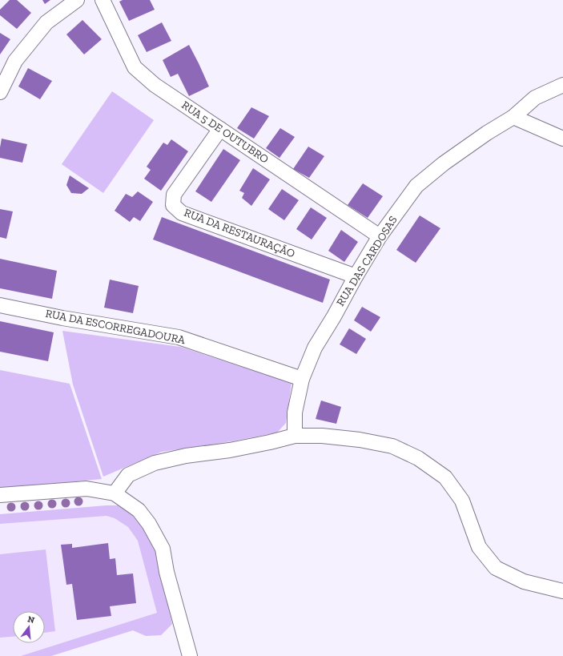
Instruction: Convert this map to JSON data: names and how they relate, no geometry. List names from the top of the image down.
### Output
{
  "streets": {
    "street": [
      "RUA 5 DE OUTUBRO",
      "RUA DA RESTAURAÇÃO",
      "RUA DAS CARDOSAS",
      "RUA DA ESCORREGADOURA"
    ]
  },
  "crossings": [
    ["RUA 5 DE OUTUBRO", "RUA DA RESTAURAÇÃO"],
    ["RUA 5 DE OUTUBRO", "RUA DAS CARDOSAS"],
    ["RUA DA RESTAURAÇÃO", "RUA DAS CARDOSAS"],
    ["RUA DAS CARDOSAS", "RUA DA ESCORREGADOURA"]
  ],
  "north": "top"
}
